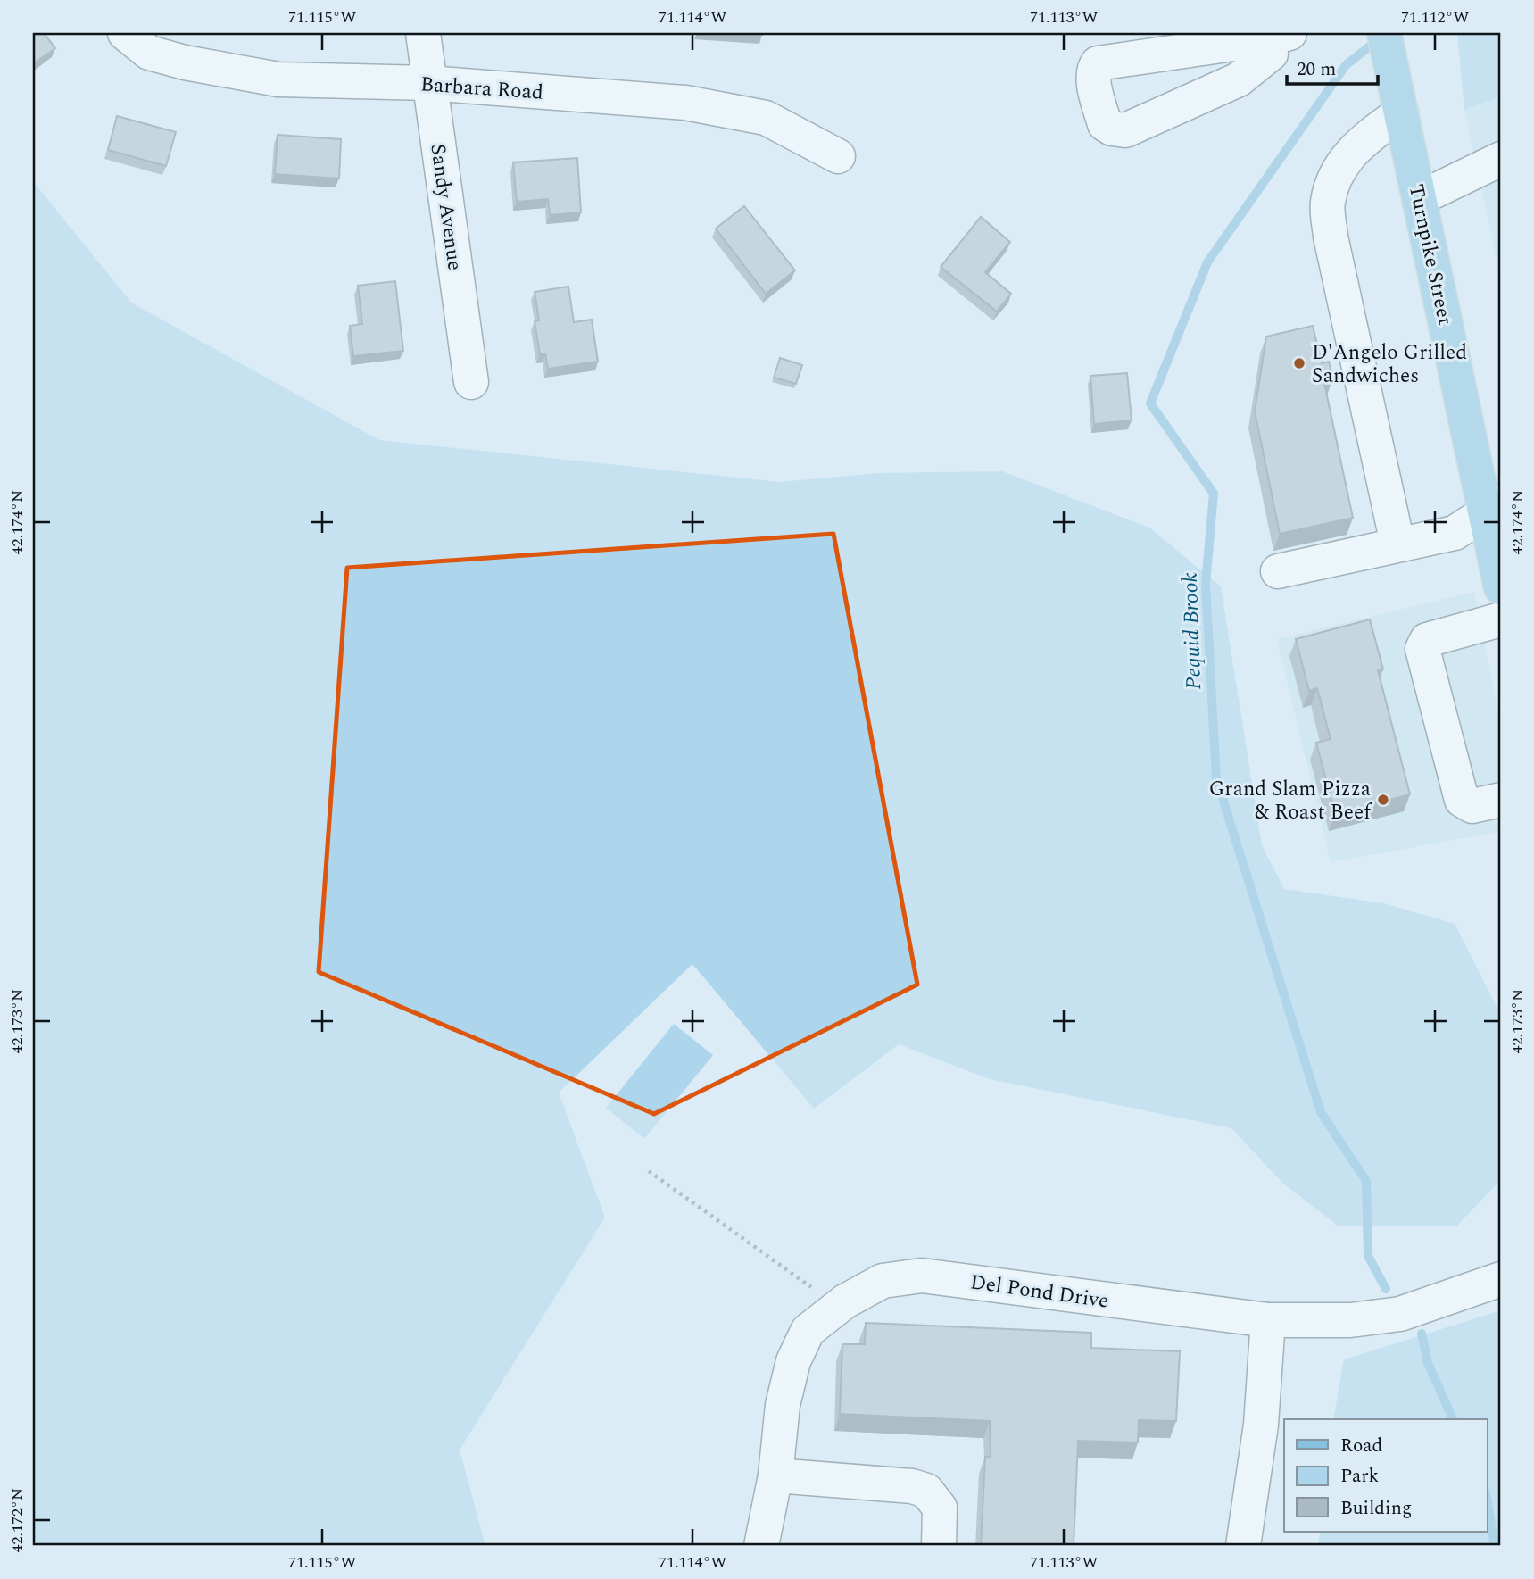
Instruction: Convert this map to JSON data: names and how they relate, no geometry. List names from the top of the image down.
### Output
{
  "streets": {
    "main road": ["Turnpike Street"],
    "street": ["Barbara Road", "Sandy Avenue", "Del Pond Drive"]
  },
  "crossings": [
    ["Barbara Road", "Sandy Avenue"]
  ],
  "water": ["Pequid Brook"],
  "places": ["D'Angelo Grilled Sandwiches", "Grand Slam Pizza & Roast Beef"],
  "legend": ["Road", "Park", "Building"],
  "scale_bar": "20 m",
  "coordinates": [
    "71.115°W",
    "71.114°W",
    "71.113°W",
    "71.112°W",
    "42.174°N",
    "42.173°N",
    "42.172°N"
  ]
}
